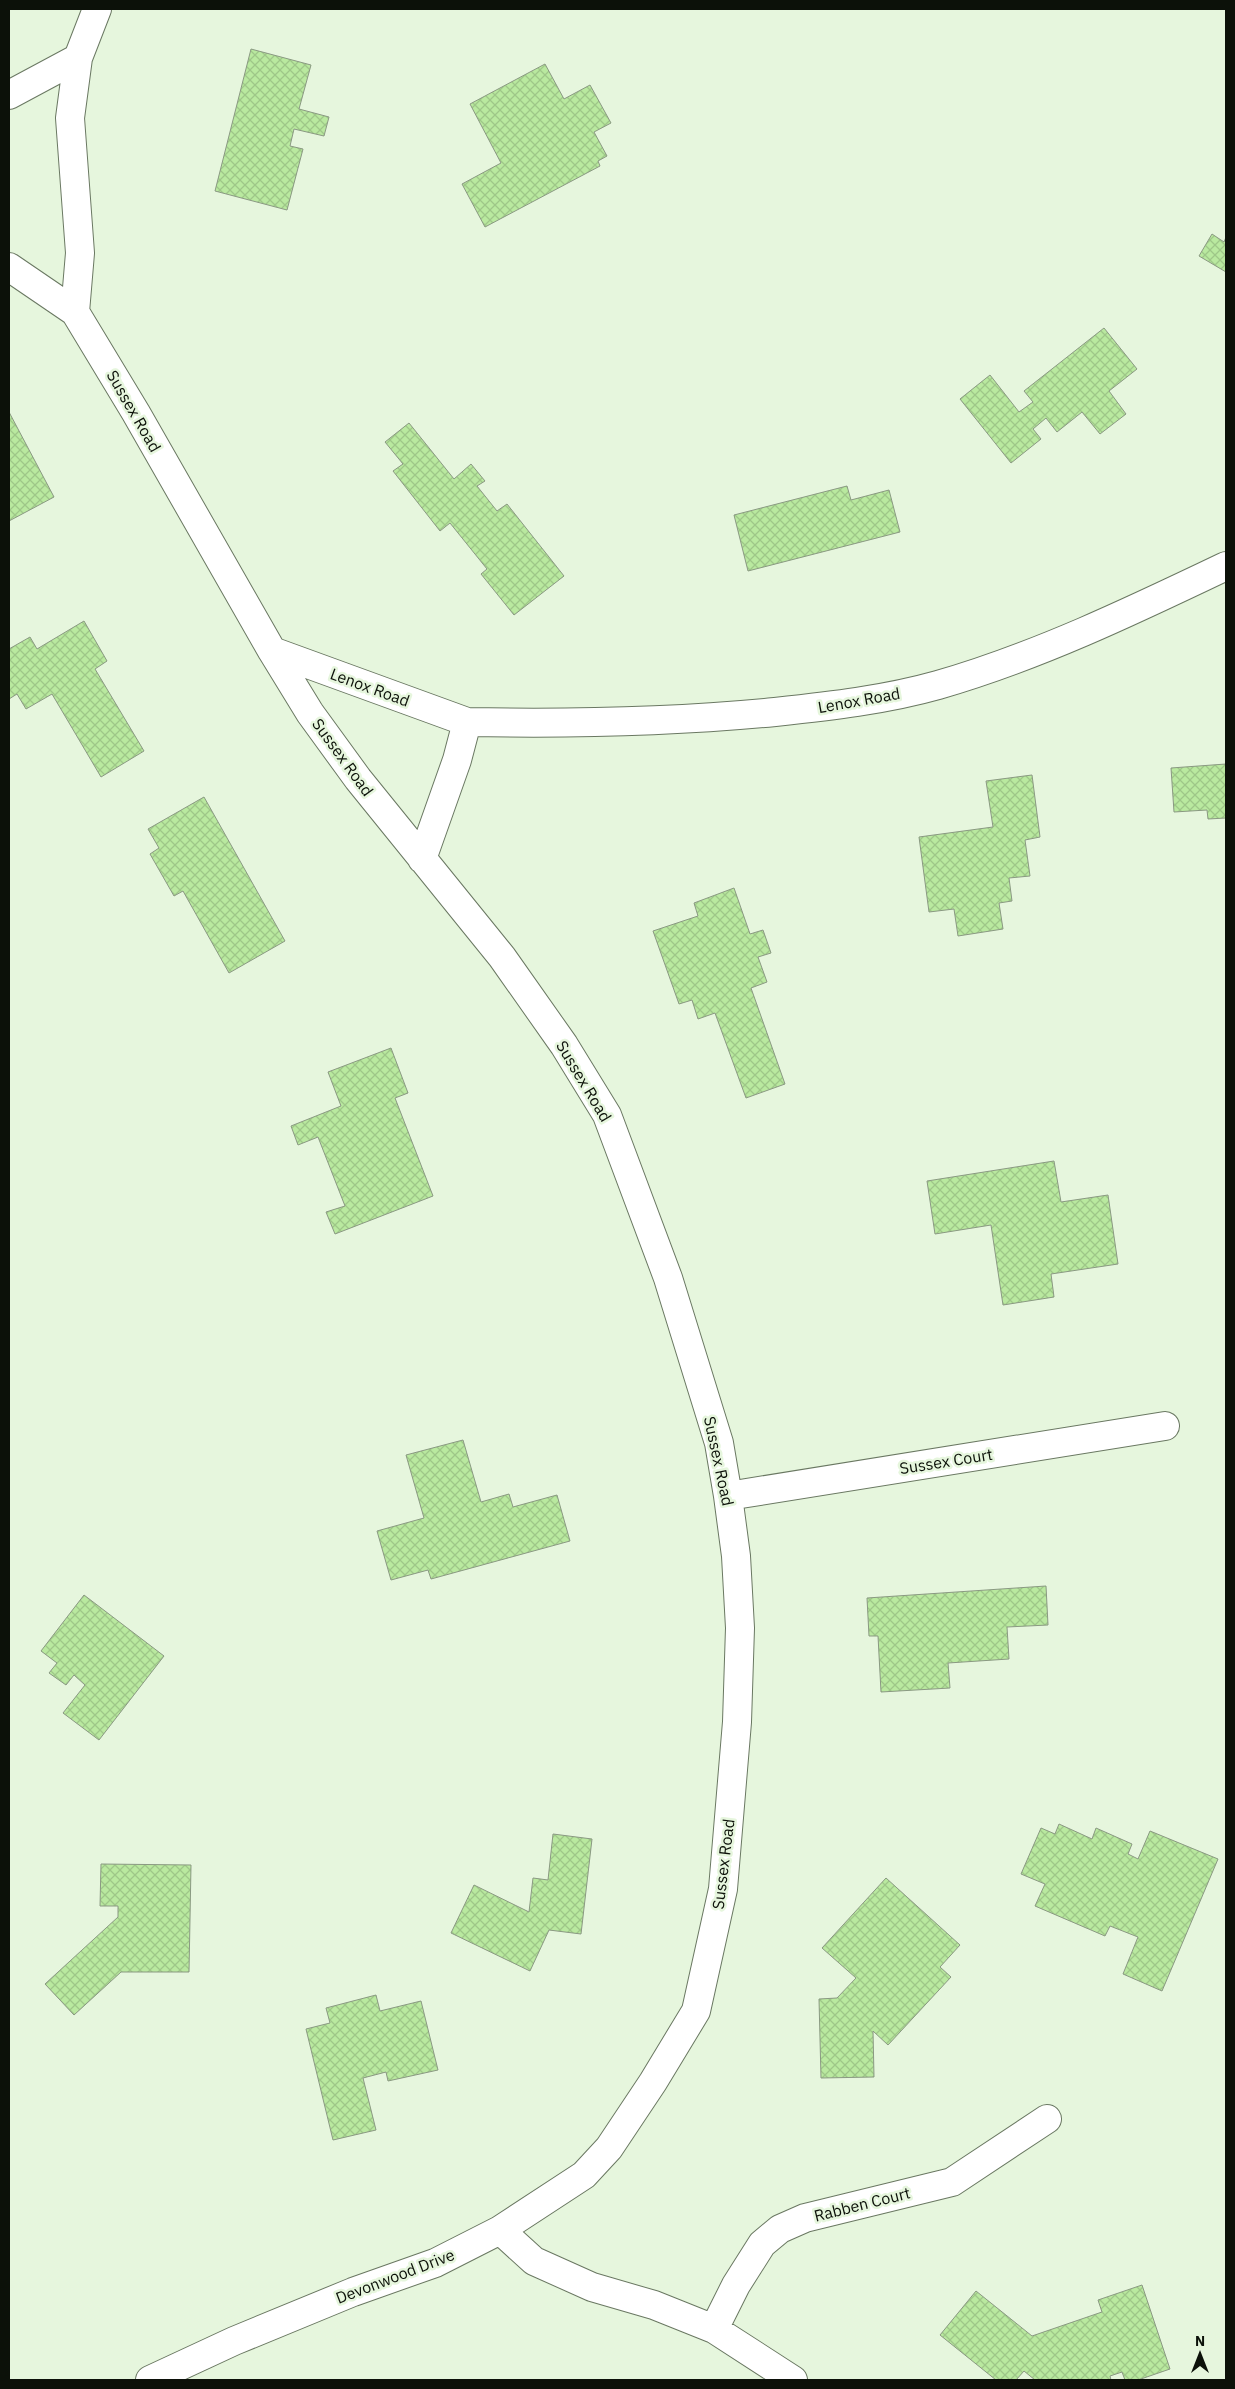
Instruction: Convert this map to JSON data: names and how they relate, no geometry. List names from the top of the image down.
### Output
{
  "streets": {
    "street": [
      "Sussex Road",
      "Lenox Road",
      "Sussex Court",
      "Rabben Court",
      "Devonwood Drive"
    ]
  },
  "crossings": [
    ["Sussex Road", "Lenox Road"],
    ["Sussex Road", "Sussex Court"],
    ["Sussex Road", "Devonwood Drive"]
  ],
  "north": "top"
}
